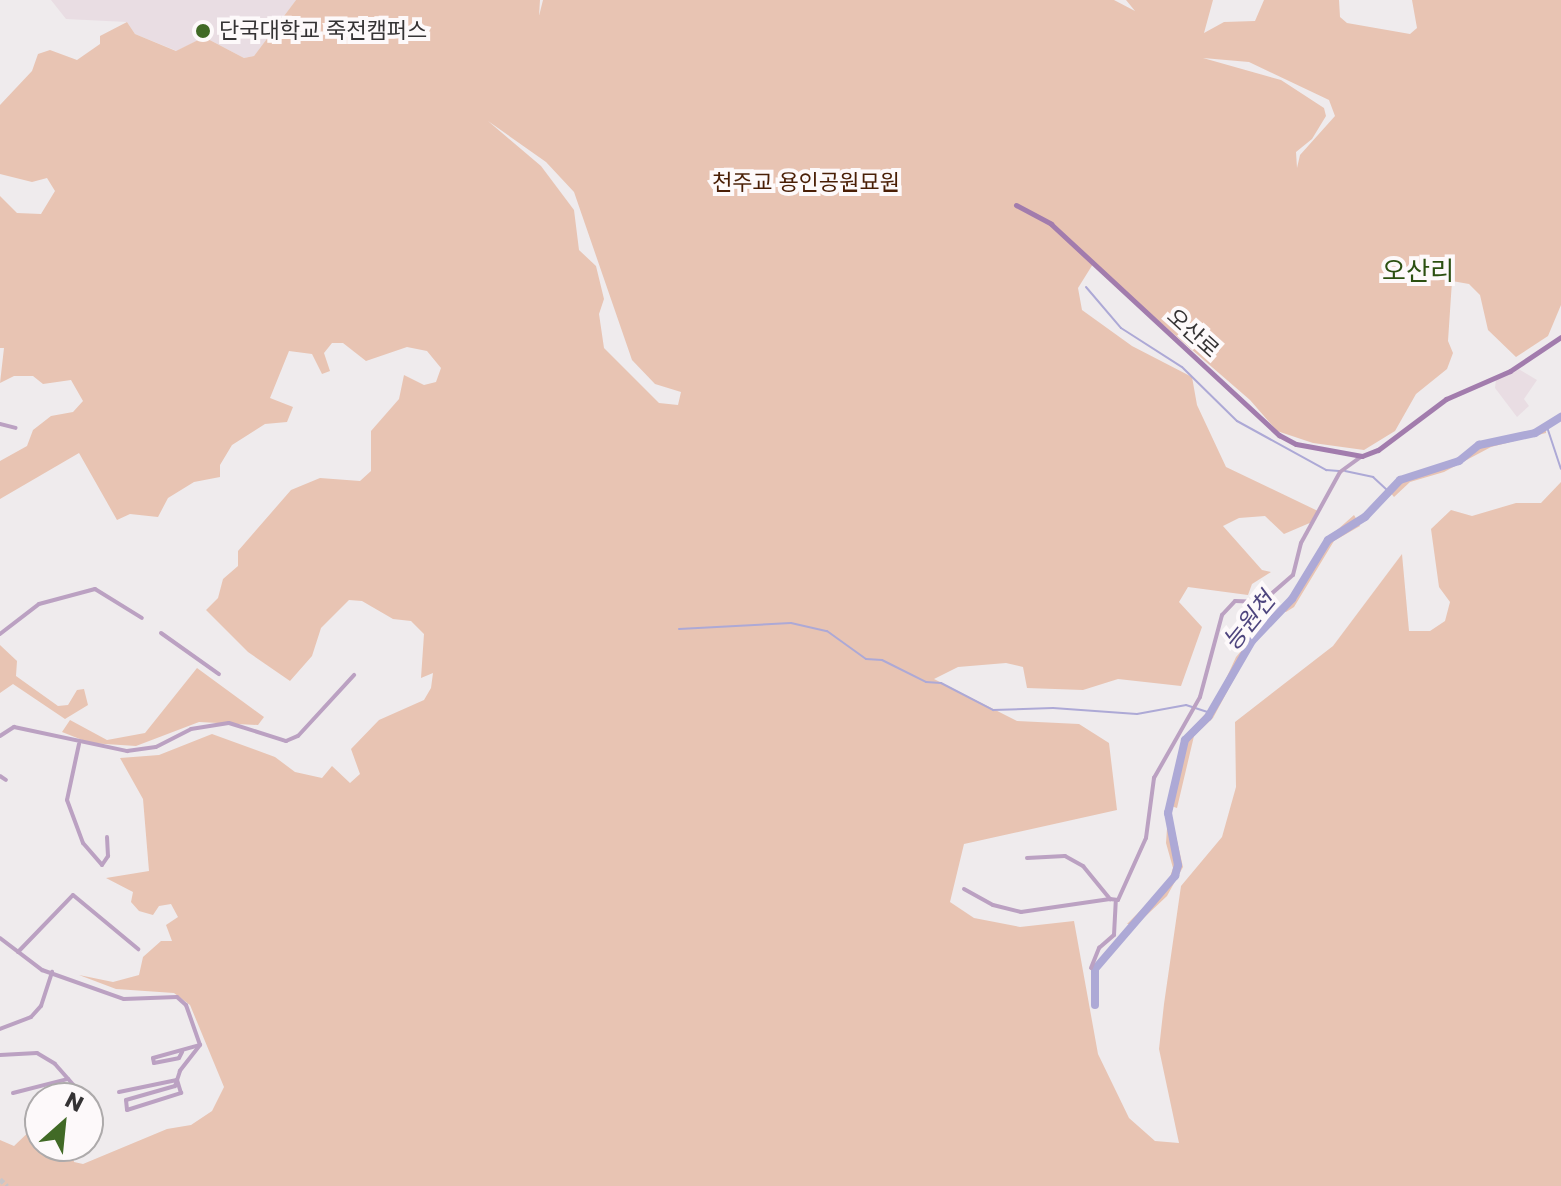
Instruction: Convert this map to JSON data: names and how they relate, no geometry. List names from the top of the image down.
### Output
{
  "streets": {
    "street": ["오산로"]
  },
  "districts": ["오산리"],
  "water": ["능원천"],
  "parks": ["천주교 용인공원묘원"],
  "places": ["단국대학교 죽전캠퍼스"],
  "north": "top right"
}
